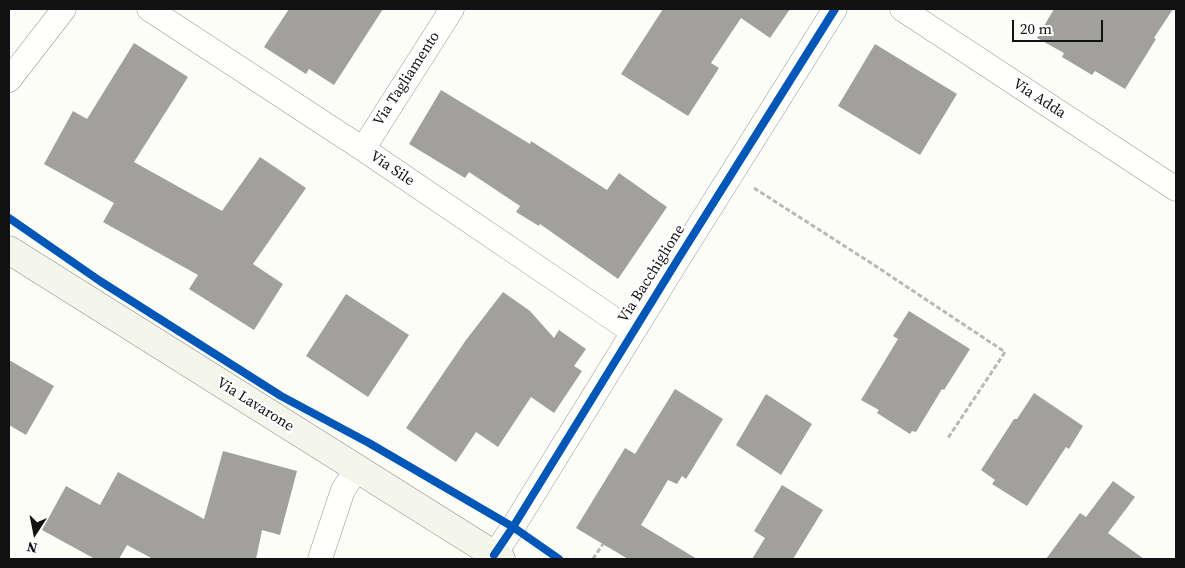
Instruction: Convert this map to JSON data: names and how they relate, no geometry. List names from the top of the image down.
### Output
{
  "streets": {
    "main road": ["Via Lavarone"],
    "street": [
      "Via Tagliamento",
      "Via Adda",
      "Via Sile",
      "Via Bacchiglione"
    ]
  },
  "crossings": [
    ["Via Tagliamento", "Via Sile"],
    ["Via Sile", "Via Bacchiglione"],
    ["Via Bacchiglione", "Via Lavarone"]
  ],
  "scale_bar": "20 m",
  "north": "bottom"
}
